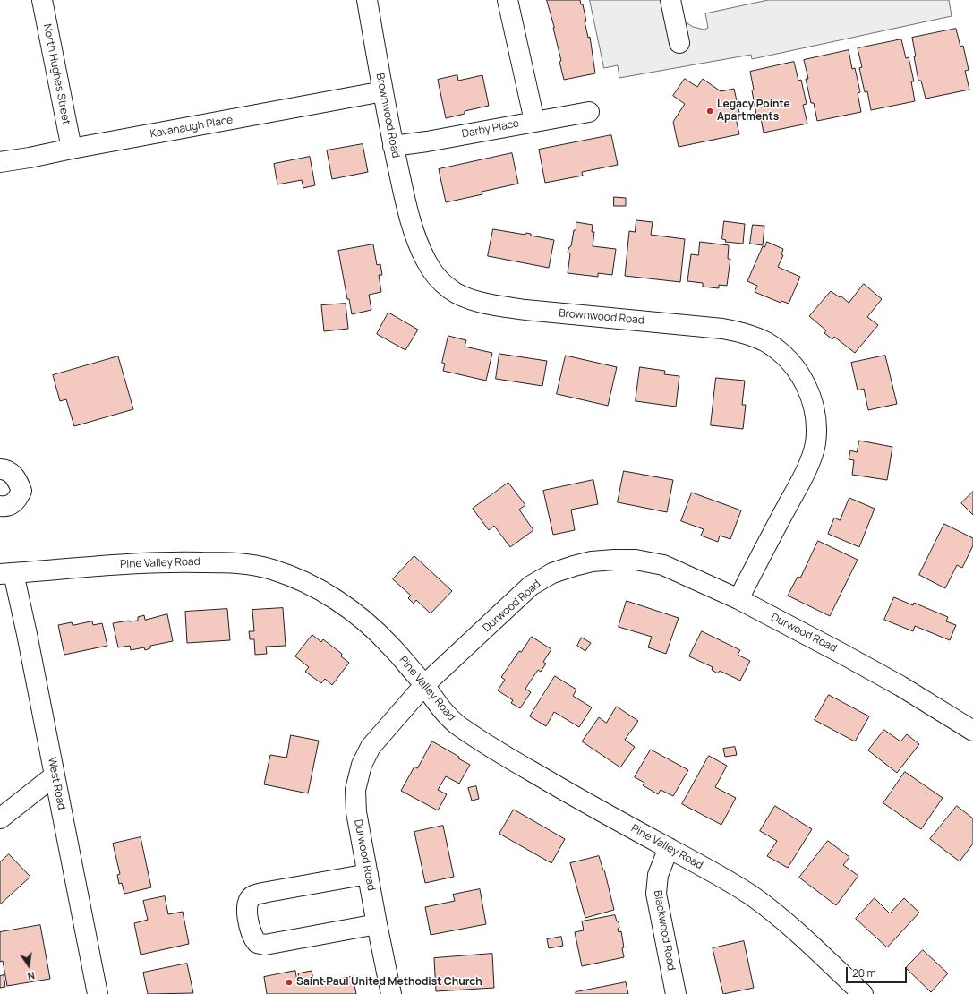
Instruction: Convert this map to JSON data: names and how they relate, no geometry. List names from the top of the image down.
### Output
{
  "streets": {
    "street": [
      "North Hughes Street",
      "Brownwood Road",
      "Kavanaugh Place",
      "Darby Place",
      "Pine Valley Road",
      "Durwood Road",
      "West Road",
      "Blackwood Road"
    ]
  },
  "crossings": [
    ["North Hughes Street", "Kavanaugh Place"],
    ["Brownwood Road", "Kavanaugh Place"],
    ["Brownwood Road", "Darby Place"],
    ["Brownwood Road", "Durwood Road"],
    ["Pine Valley Road", "Durwood Road"],
    ["Pine Valley Road", "West Road"],
    ["Pine Valley Road", "Blackwood Road"]
  ],
  "places": ["Legacy Pointe Apartments", "Saint Paul United Methodist Church"],
  "scale_bar": "20 m",
  "north": "bottom"
}
